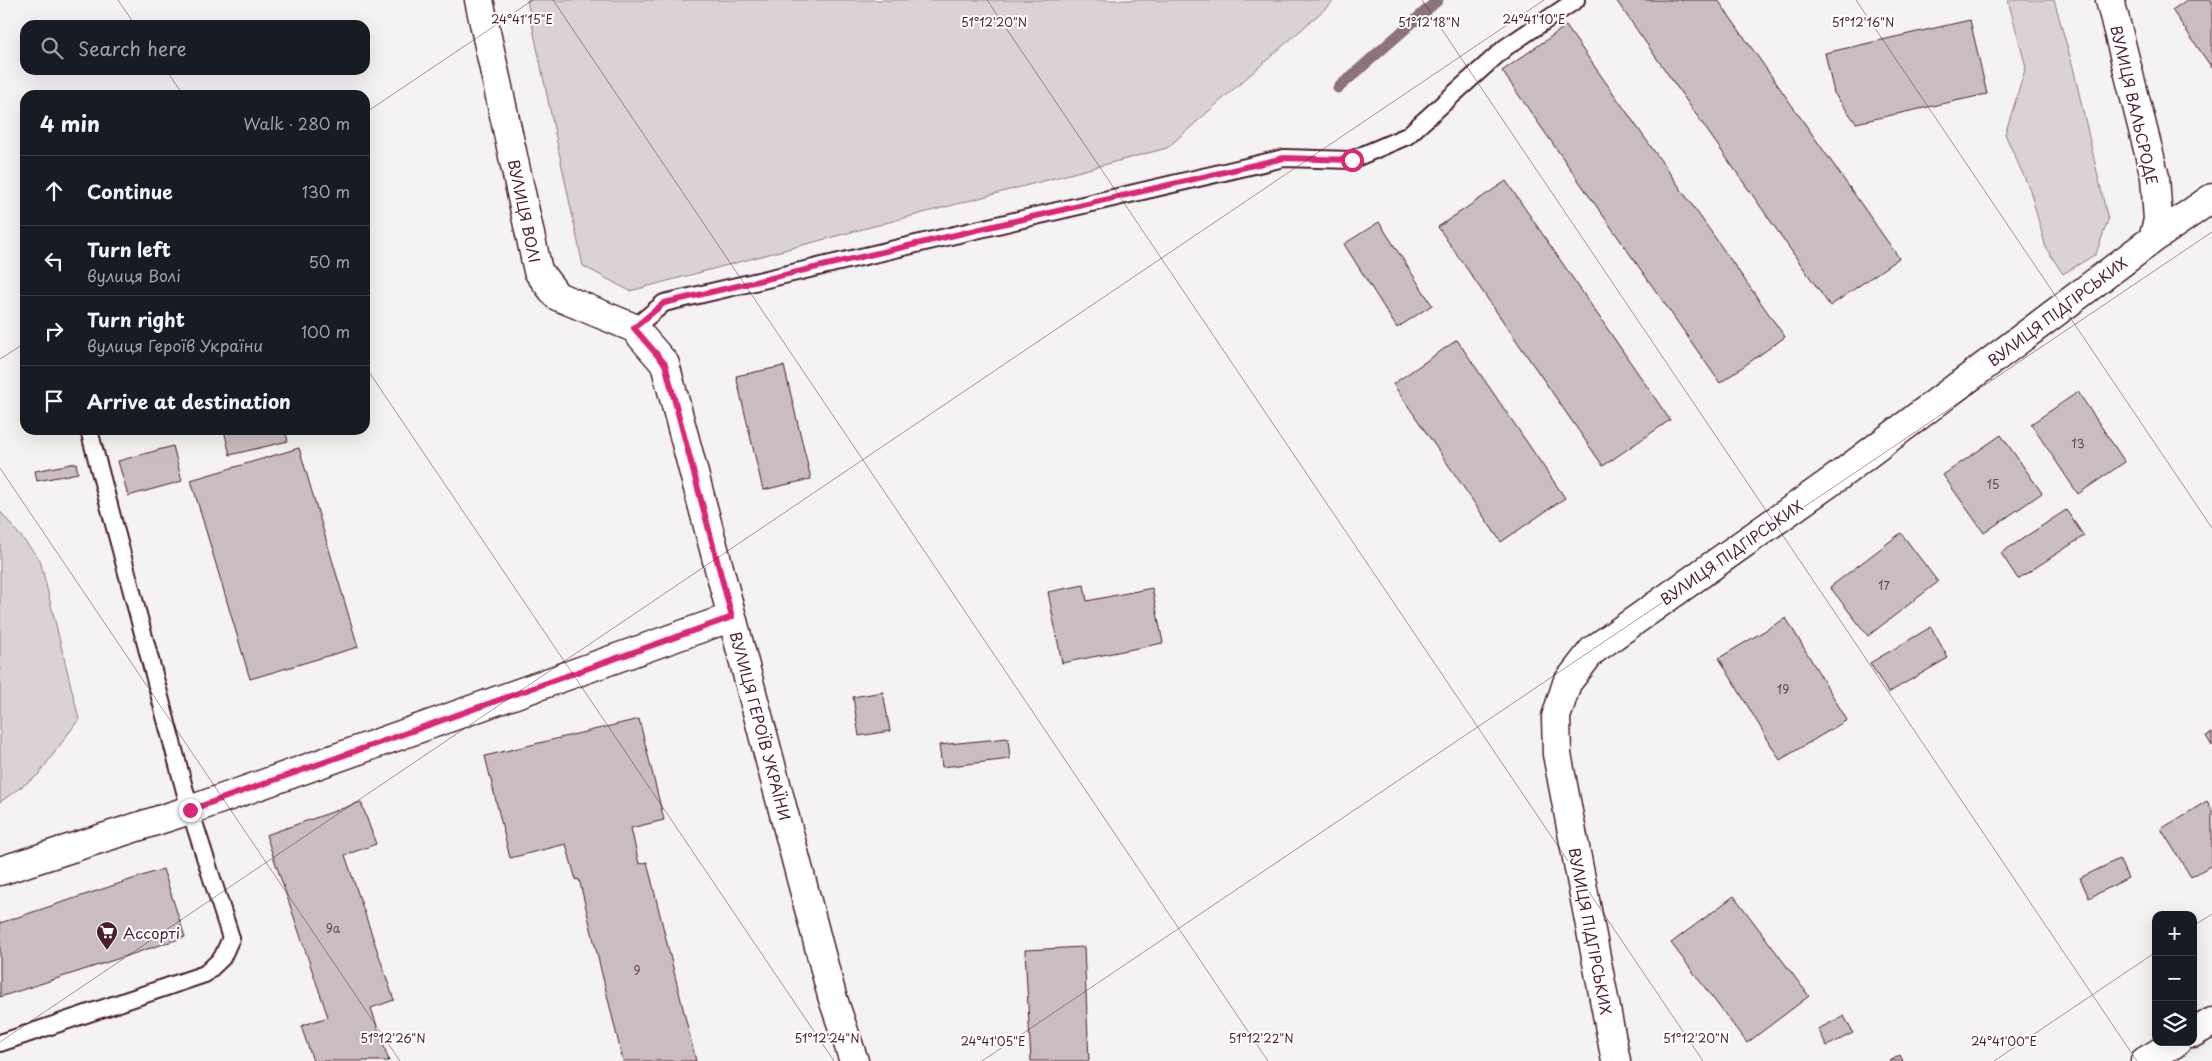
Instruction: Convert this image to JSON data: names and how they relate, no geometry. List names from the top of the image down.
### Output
{
  "streets": {
    "street": [
      "ВУЛИЦЯ ВАЛЬСРОДЕ",
      "ВУЛИЦЯ ВОЛІ",
      "ВУЛИЦЯ ПІДГІРСЬКИХ",
      "ВУЛИЦЯ ГЕРОЇВ УКРАЇНИ"
    ]
  },
  "crossings": [
    ["ВУЛИЦЯ ВАЛЬСРОДЕ", "ВУЛИЦЯ ПІДГІРСЬКИХ"],
    ["ВУЛИЦЯ ВОЛІ", "ВУЛИЦЯ ГЕРОЇВ УКРАЇНИ"]
  ],
  "places": {
    "supermarket": ["Ассорті"]
  },
  "house_numbers": [
    "13",
    "15",
    "17",
    "19",
    "9а",
    "9"
  ],
  "page": {
    "search": "Search here",
    "heading": ["4 min", "Walk · 280 m"],
    "list": [
      ["Continue", "130 m"],
      ["Turn left", "вулиця Волі", "50 m"],
      ["Turn right", "вулиця Героїв України", "100 m"],
      "Arrive at destination"
    ],
    "map_buttons": ["+", "−"]
  },
  "coordinates": [
    "24°41'15\"E",
    "24°41'10\"E",
    "51°12'20\"N",
    "51°12'18\"N",
    "51°12'16\"N",
    "51°12'26\"N",
    "51°12'24\"N",
    "51°12'22\"N",
    "24°41'05\"E",
    "24°41'00\"E"
  ]
}
